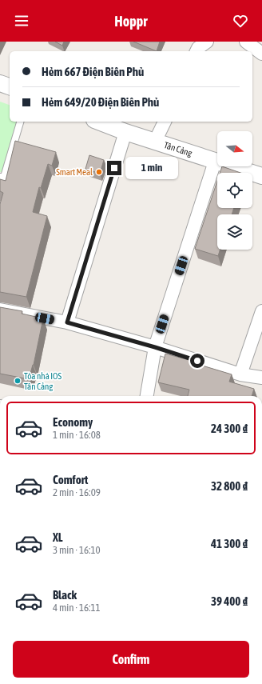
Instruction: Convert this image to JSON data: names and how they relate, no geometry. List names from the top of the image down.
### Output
{
  "streets": {
    "street": ["Tân Cảng"]
  },
  "places": ["Smart Meal", "Tòa nhà IOS Tân Cảng"],
  "north": "right",
  "page": {
    "header": "Hoppr",
    "banner": ["Hẻm 667 Điện Biên Phủ", "Hẻm 649/20 Điện Biên Phủ"],
    "bubble": "1 min",
    "list": [
      {
        "name": "Economy",
        "note": "1 min · 16:08",
        "value": "24 300 ₫"
      },
      {
        "name": "Comfort",
        "note": "2 min · 16:09",
        "value": "32 800 ₫"
      },
      {
        "name": "XL",
        "note": "3 min · 16:10",
        "value": "41 300 ₫"
      },
      {
        "name": "Black",
        "note": "4 min · 16:11",
        "value": "39 400 ₫"
      }
    ],
    "buttons": "Confirm"
  }
}
